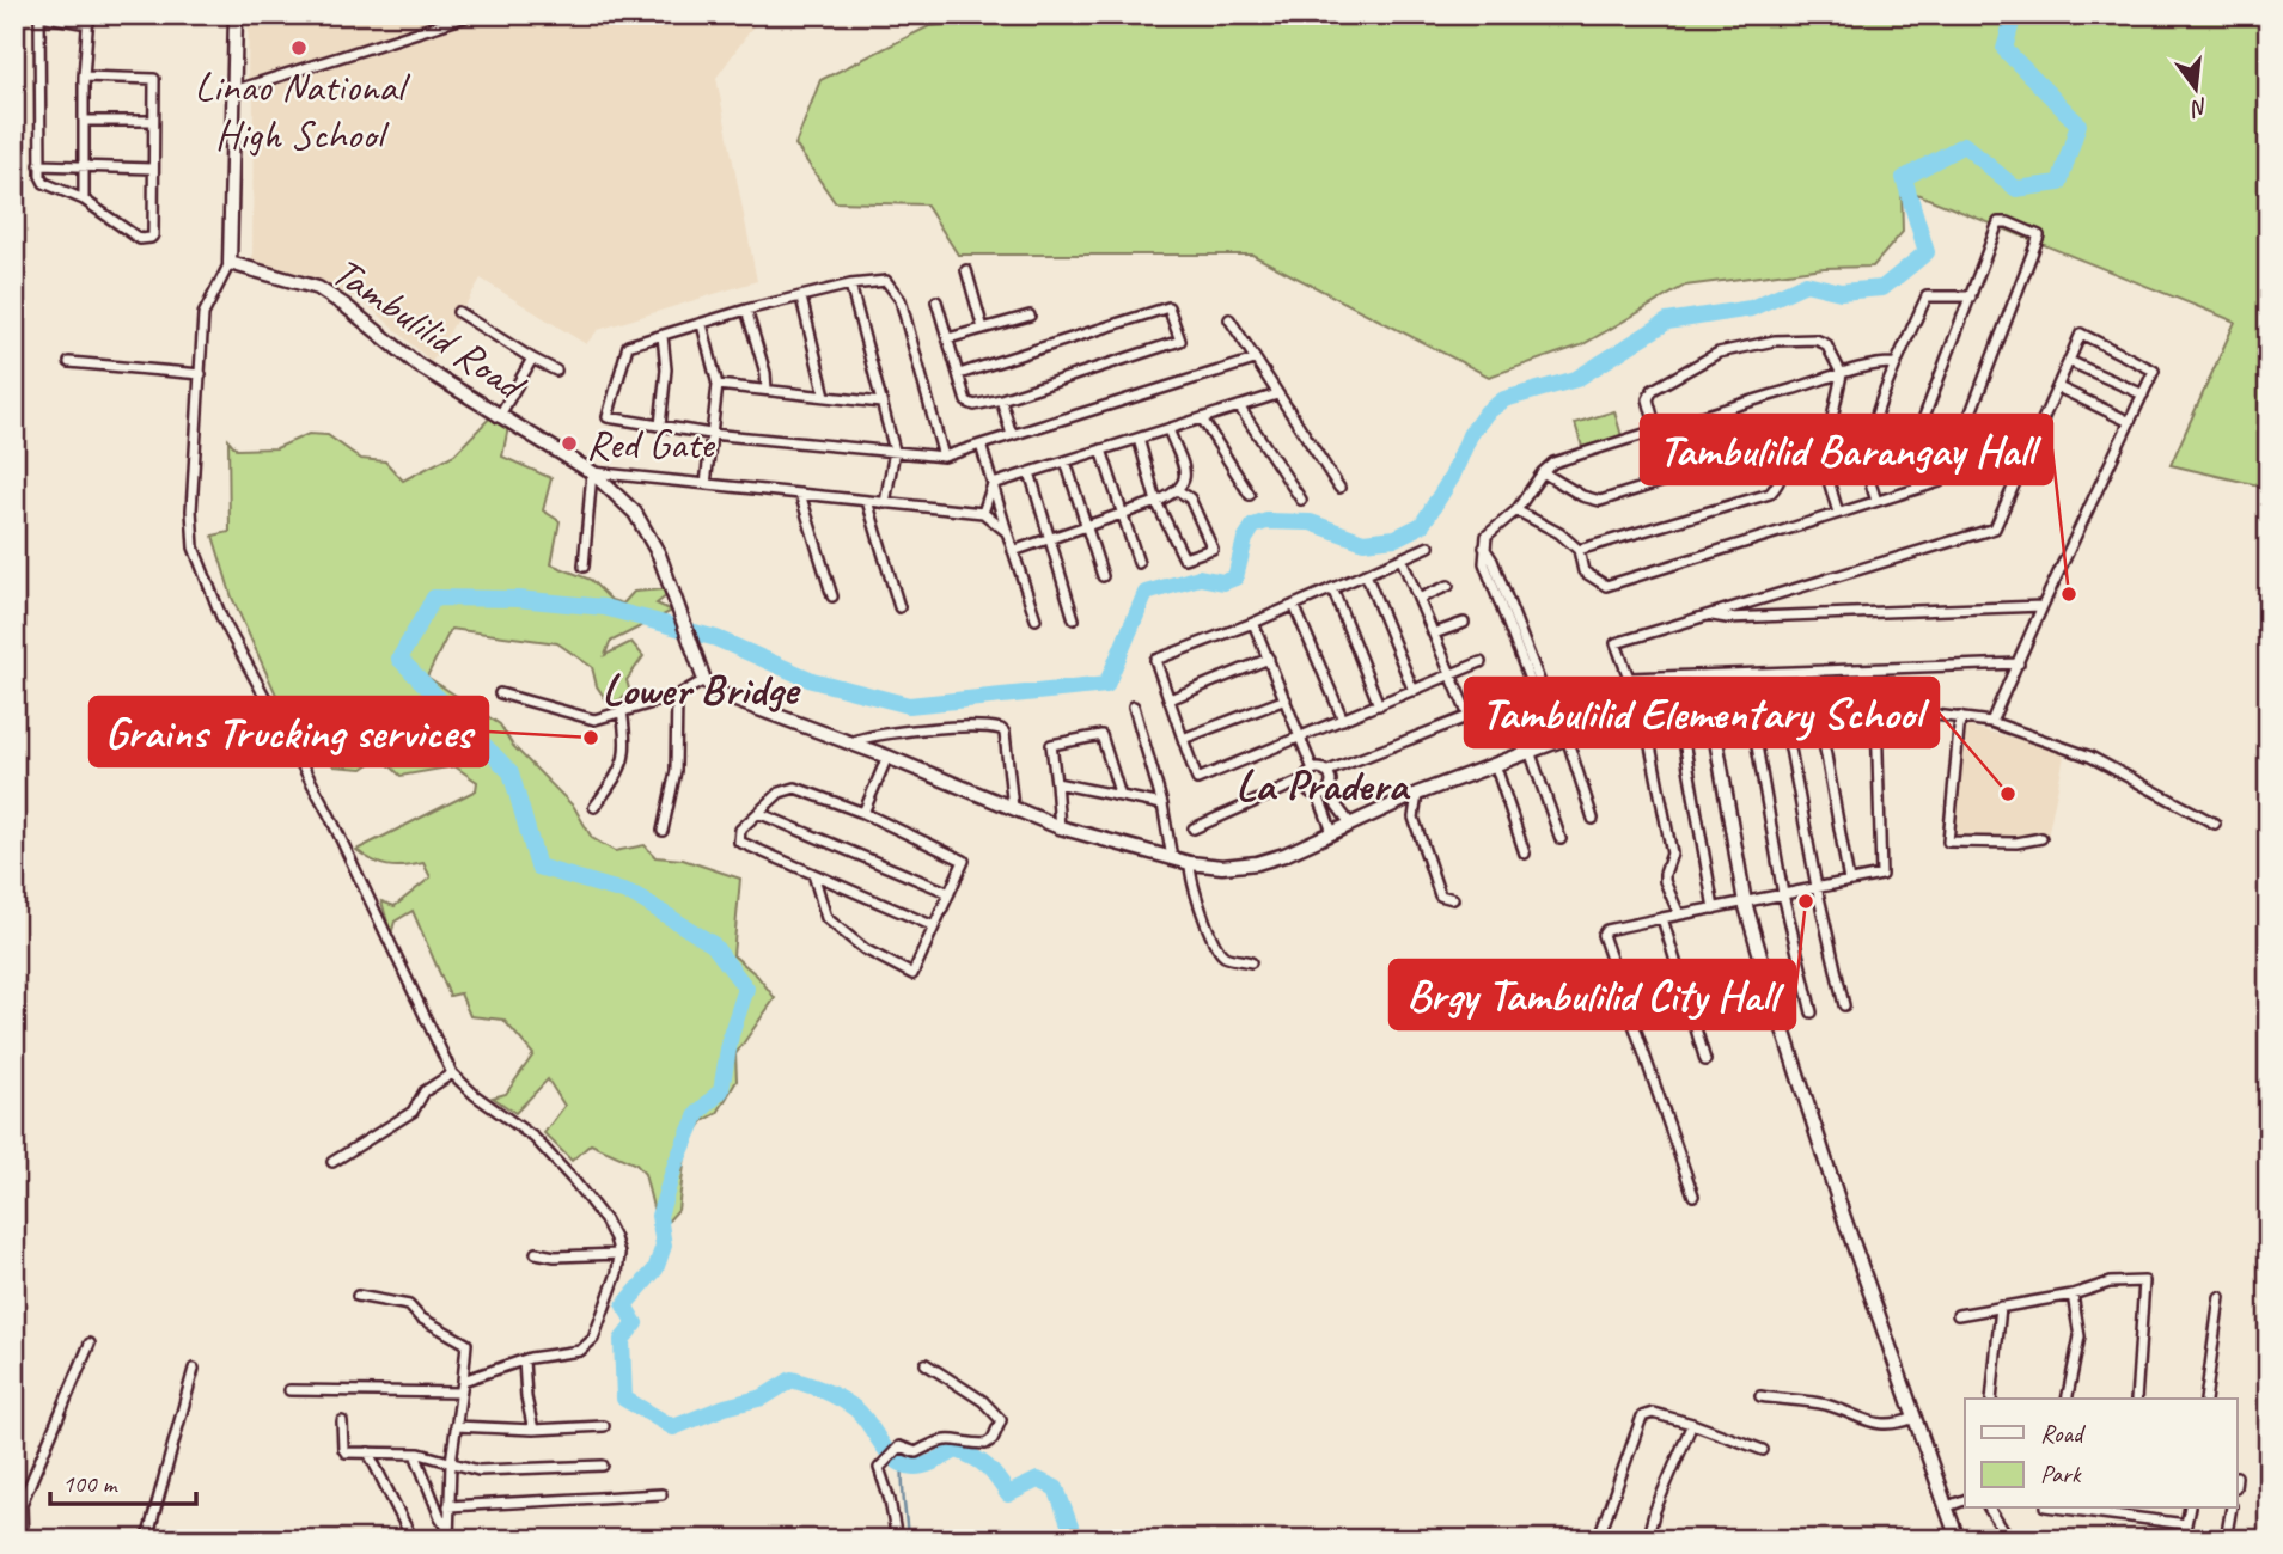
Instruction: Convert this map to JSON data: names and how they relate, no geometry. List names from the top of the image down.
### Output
{
  "streets": {
    "street": ["Tambulilid Road"]
  },
  "districts": ["Lower Bridge", "La Pradera"],
  "places": [
    "Linao National High School",
    "Red Gate",
    "Tambulilid Barangay Hall",
    "Grains Trucking services",
    "Tambulilid Elementary School",
    "Brgy Tambulilid City Hall"
  ],
  "legend": ["Road", "Park"],
  "scale_bar": "100 m",
  "north": "bottom"
}
